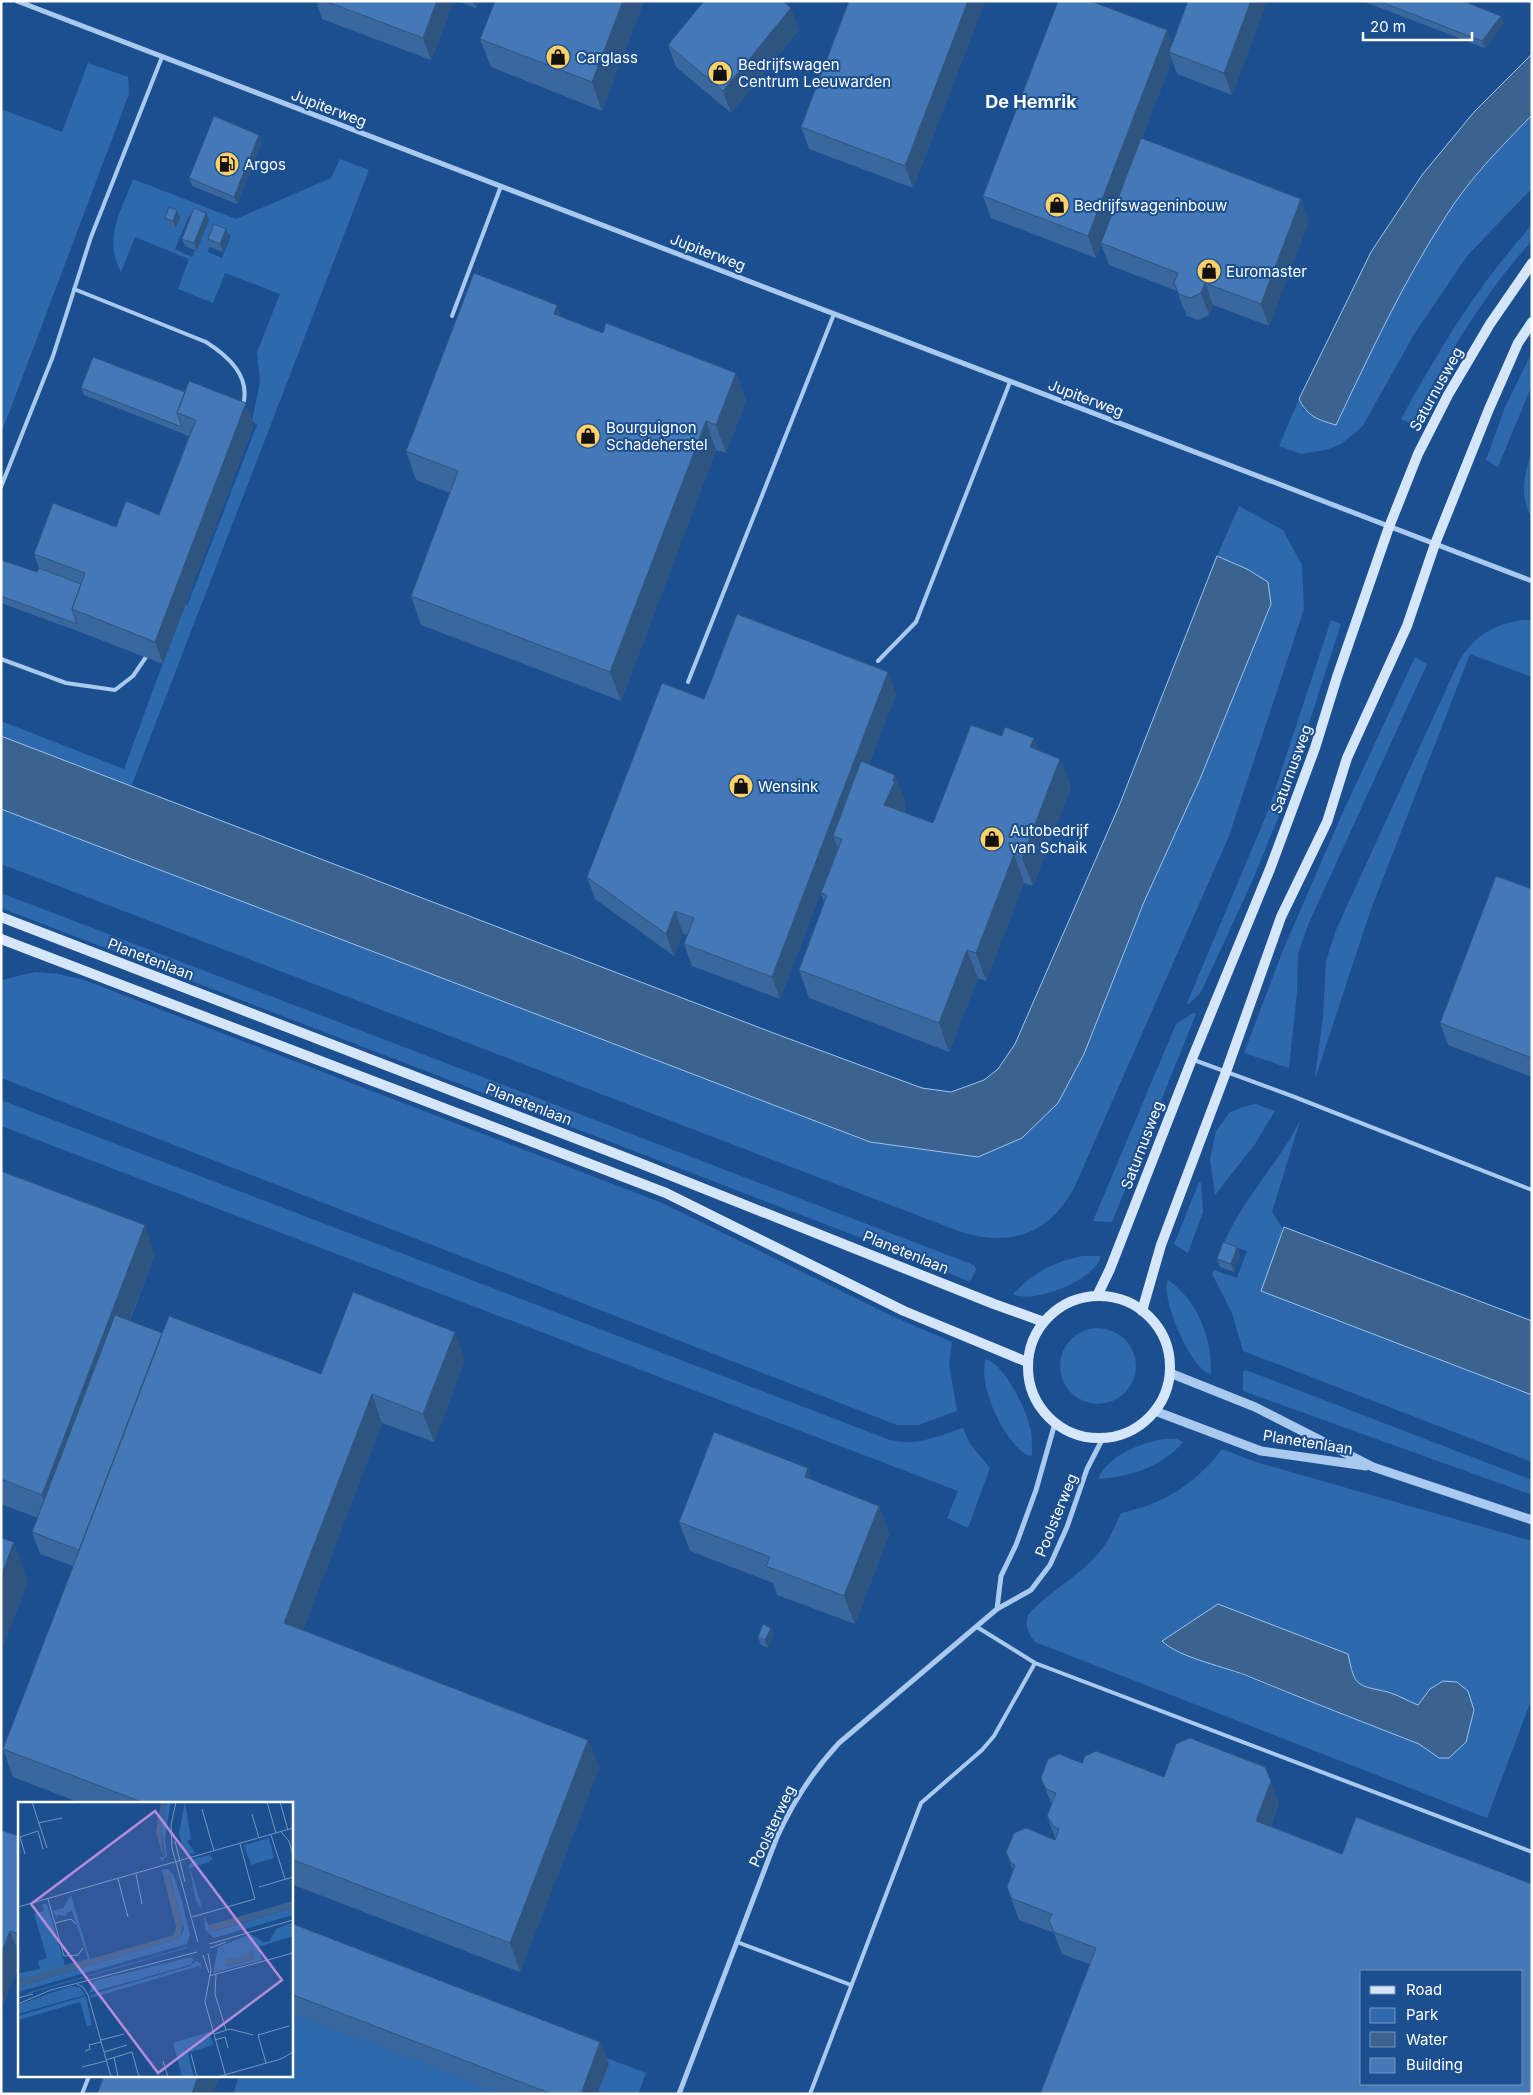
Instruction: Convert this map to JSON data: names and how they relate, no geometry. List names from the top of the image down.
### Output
{
  "streets": {
    "main road": ["Saturnusweg", "Planetenlaan"],
    "street": ["Jupiterweg", "Poolsterweg"]
  },
  "crossings": [
    ["Jupiterweg", "Saturnusweg"],
    ["Saturnusweg", "Planetenlaan"],
    ["Saturnusweg", "Poolsterweg"],
    ["Planetenlaan", "Poolsterweg"]
  ],
  "districts": ["De Hemrik"],
  "places": {
    "shop": [
      "Carglass",
      "Bedrijfswagen Centrum Leeuwarden",
      "Bedrijfswageninbouw",
      "Euromaster",
      "Bourguignon Schadeherstel",
      "Wensink",
      "Autobedrijf van Schaik"
    ],
    "fuel station": ["Argos"]
  },
  "legend": [
    "Road",
    "Park",
    "Water",
    "Building"
  ],
  "scale_bar": "20 m"
}
